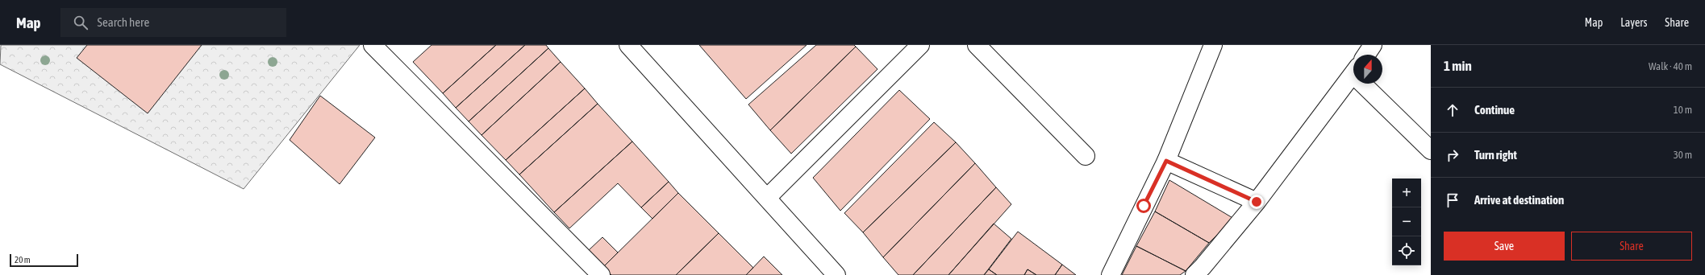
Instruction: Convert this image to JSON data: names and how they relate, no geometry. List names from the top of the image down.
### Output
{
  "scale_bar": "20 m",
  "north": "top",
  "page": {
    "header": "Map",
    "search": "Search here",
    "nav": ["Map", "Layers", "Share"],
    "heading": ["1 min", "Walk · 40 m"],
    "list": [
      ["Continue", "10 m"],
      ["Turn right", "30 m"],
      "Arrive at destination"
    ],
    "map_buttons": ["+", "−"],
    "buttons": ["Save", "Share"],
    "scale": "20 m"
  }
}
